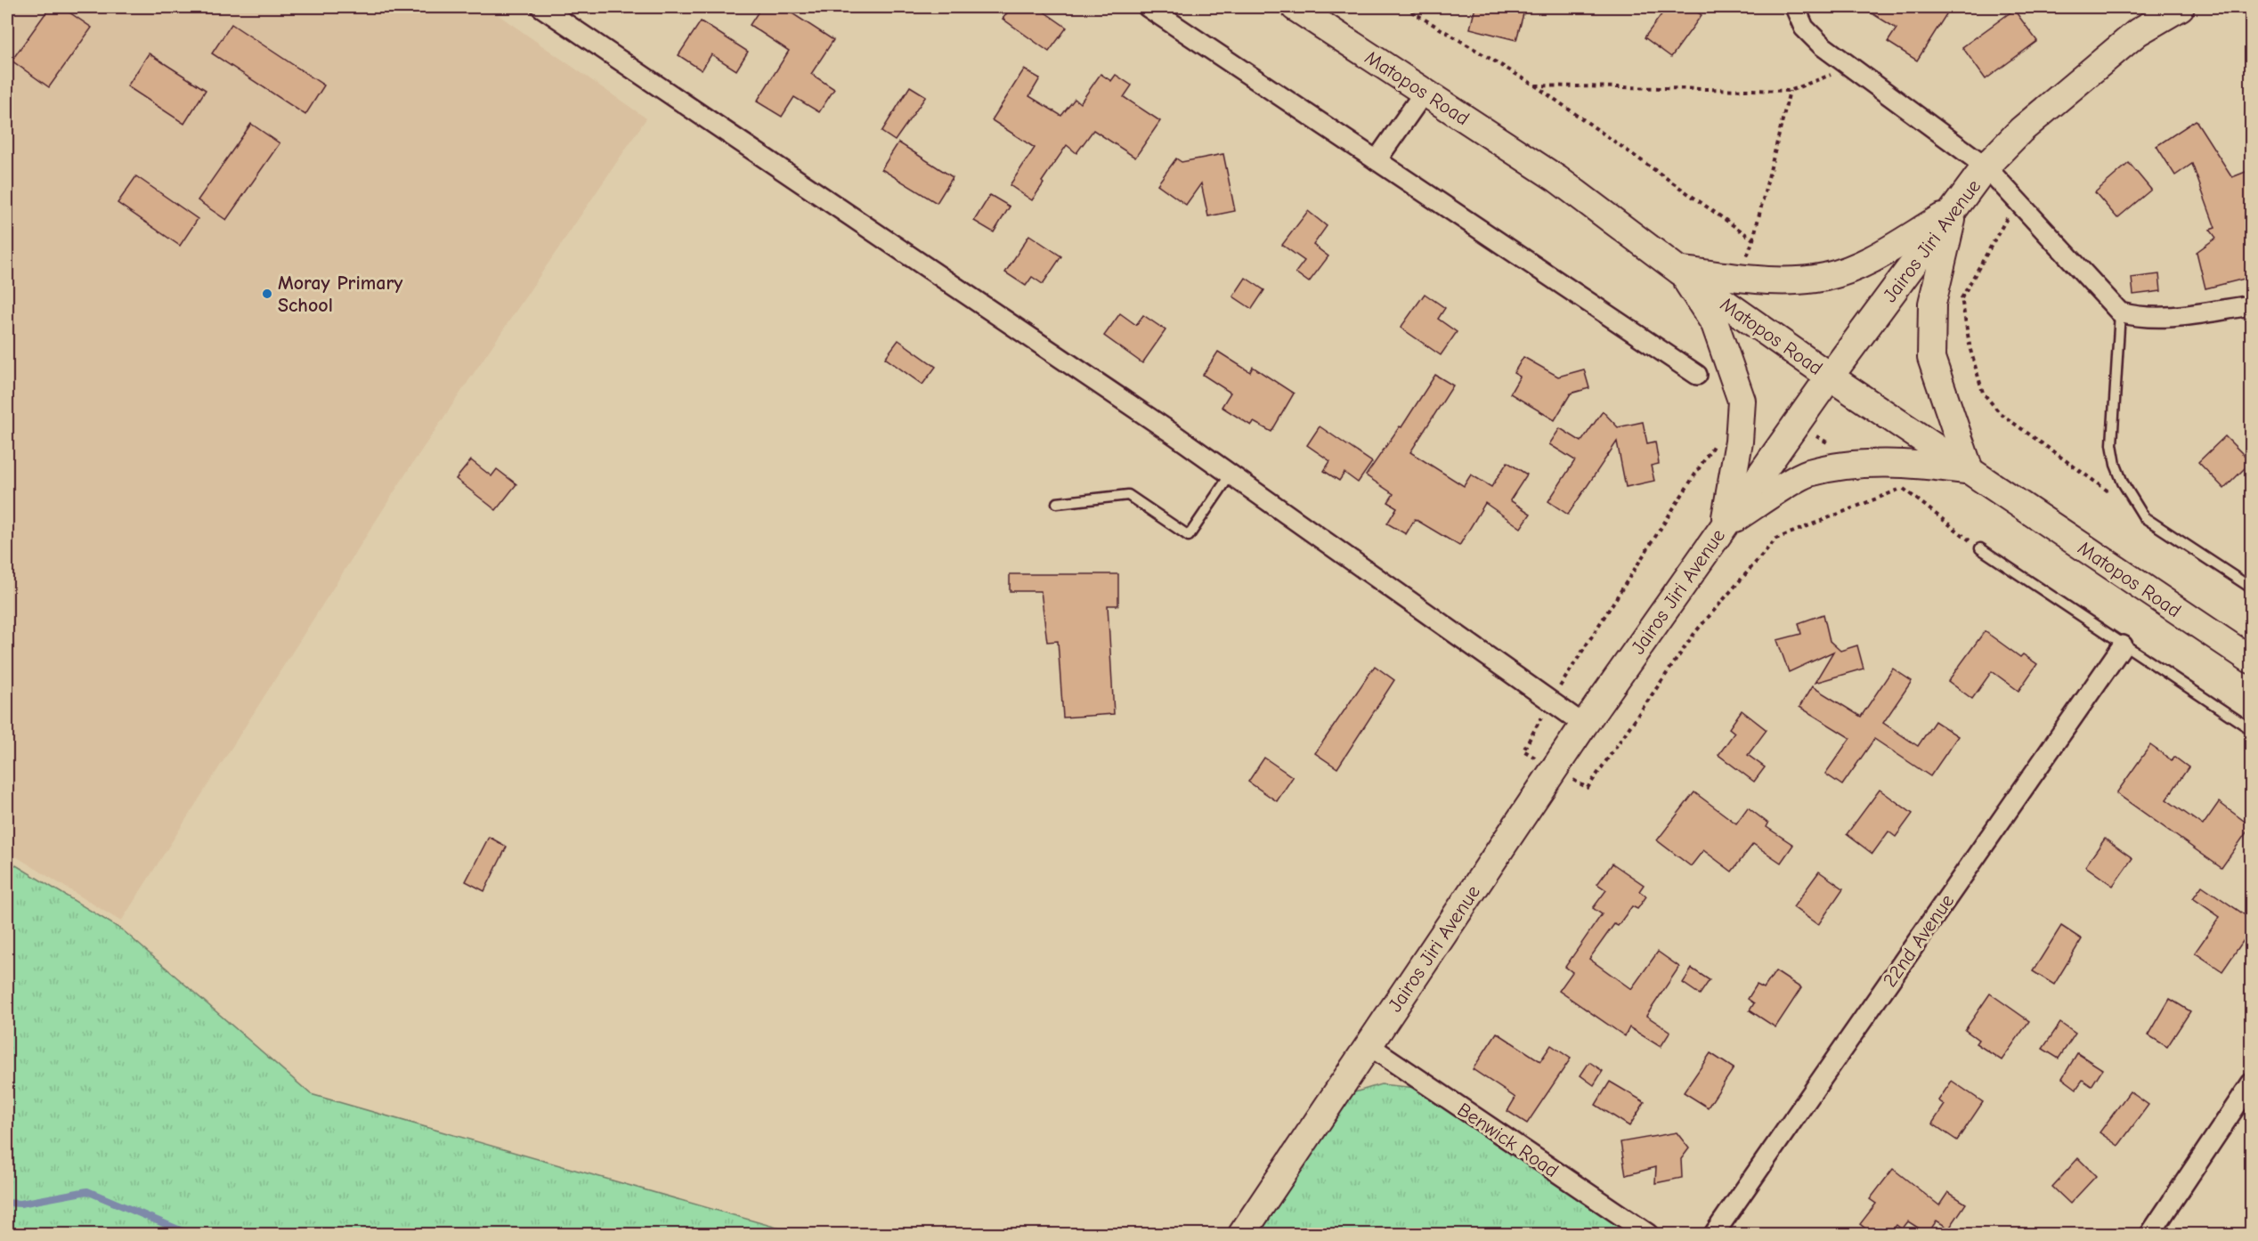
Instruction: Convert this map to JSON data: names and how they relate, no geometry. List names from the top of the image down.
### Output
{
  "streets": {
    "main road": ["Matopos Road", "Jairos Jiri Avenue"],
    "street": ["22nd Avenue", "Benwick Road"]
  },
  "crossings": [
    ["Matopos Road", "Jairos Jiri Avenue"],
    ["Jairos Jiri Avenue", "Benwick Road"]
  ],
  "places": ["Moray Primary School"]
}
